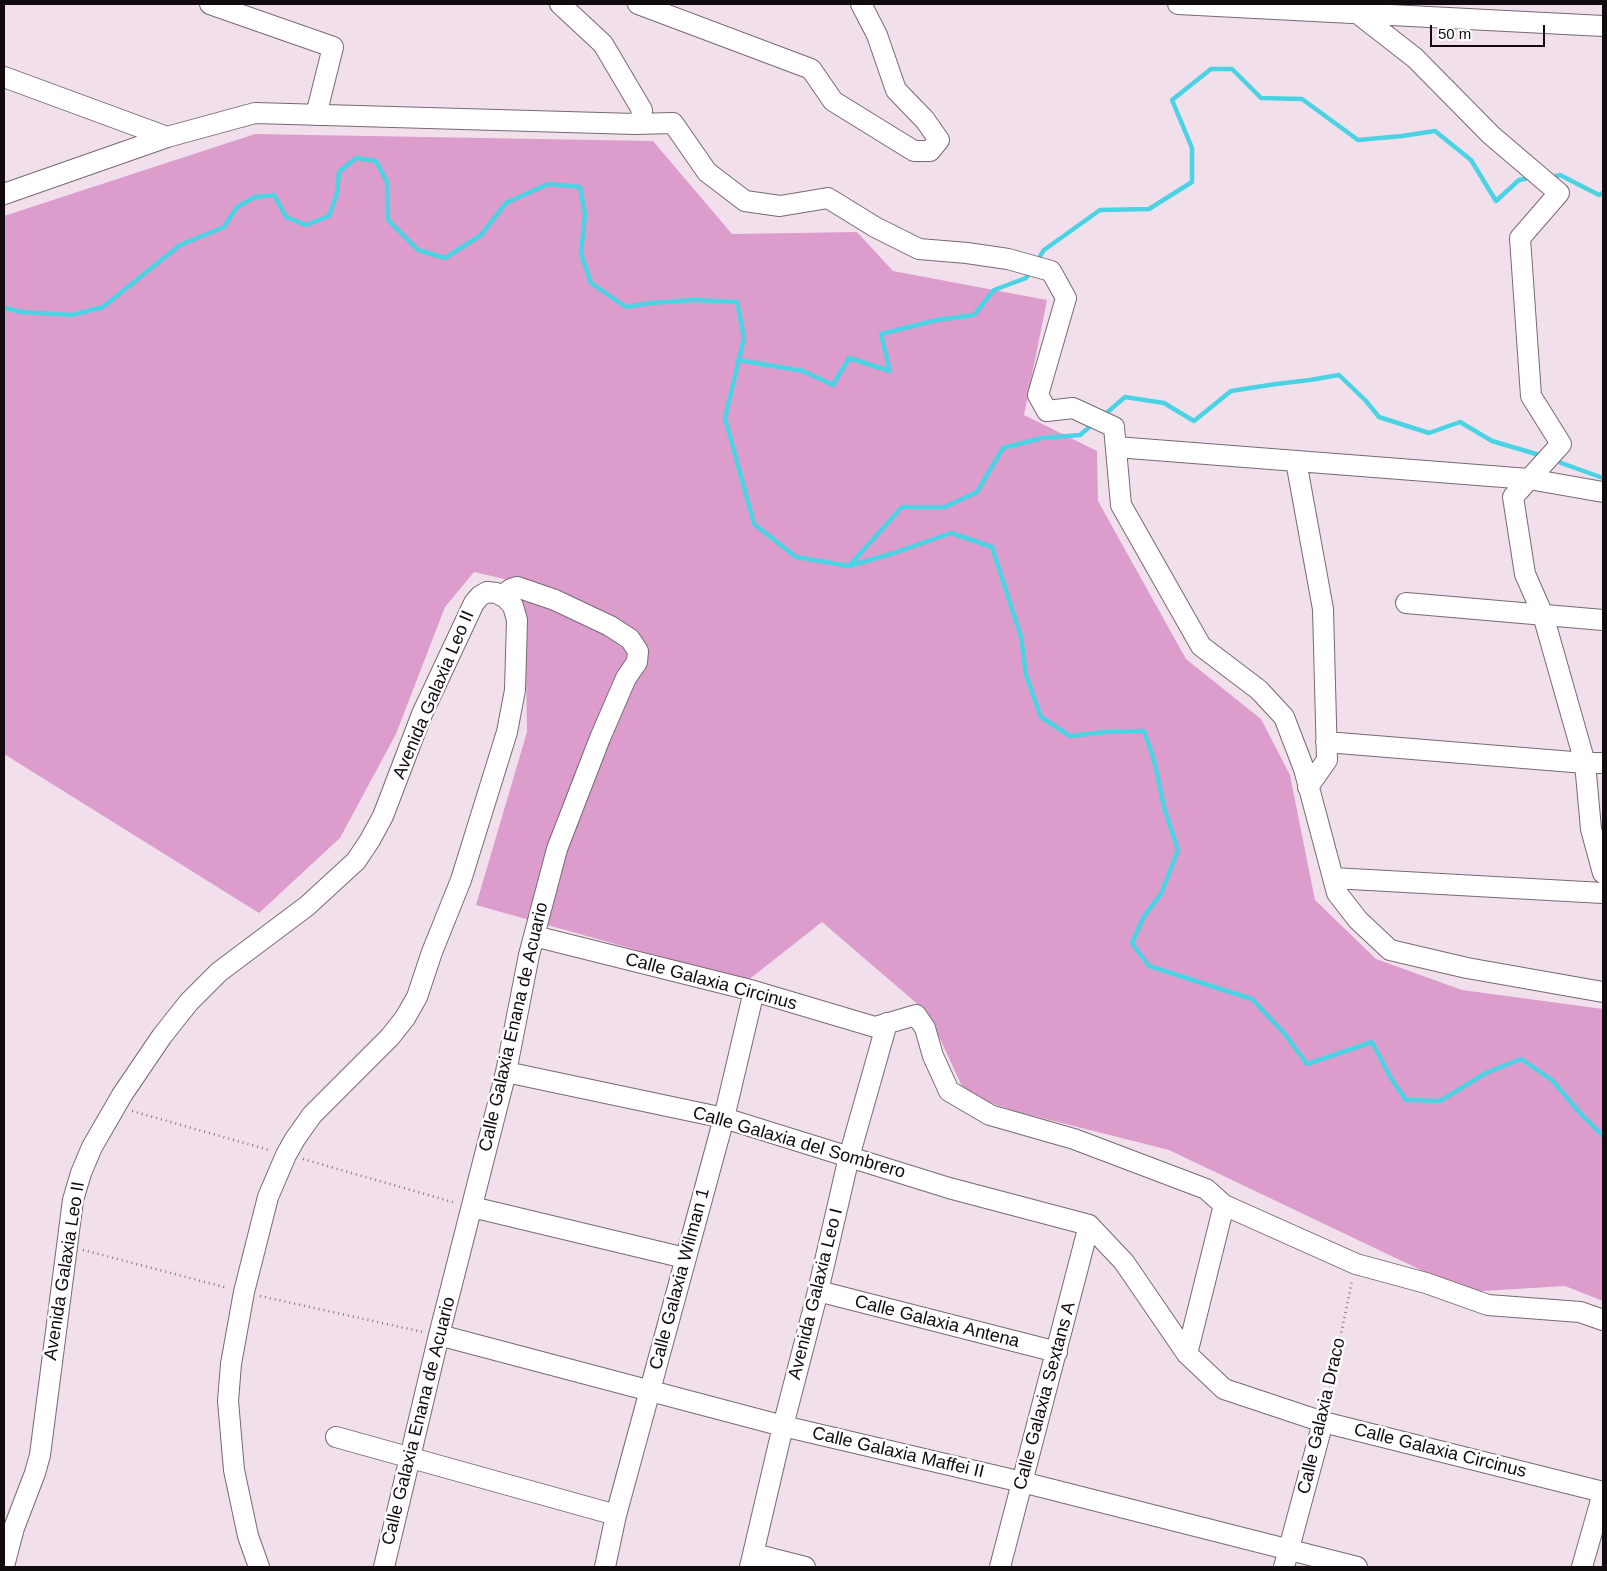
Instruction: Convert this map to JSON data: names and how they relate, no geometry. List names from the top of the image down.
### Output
{
  "streets": {
    "street": [
      "Avenida Galaxia Leo II",
      "Calle Galaxia Circinus",
      "Calle Galaxia Enana de Acuario",
      "Calle Galaxia del Sombrero",
      "Calle Galaxia Wilman 1",
      "Avenida Galaxia Leo I",
      "Calle Galaxia Antena",
      "Calle Galaxia Sextans A",
      "Calle Galaxia Draco",
      "Calle Galaxia Maffei II"
    ]
  },
  "crossings": [
    ["Avenida Galaxia Leo II", "Calle Galaxia Enana de Acuario"],
    ["Calle Galaxia Circinus", "Calle Galaxia Enana de Acuario"],
    ["Calle Galaxia Circinus", "Calle Galaxia del Sombrero"],
    ["Calle Galaxia Circinus", "Calle Galaxia Wilman 1"],
    ["Calle Galaxia Circinus", "Avenida Galaxia Leo I"],
    ["Calle Galaxia Circinus", "Calle Galaxia Sextans A"],
    ["Calle Galaxia Circinus", "Calle Galaxia Draco"],
    ["Calle Galaxia Enana de Acuario", "Calle Galaxia del Sombrero"],
    ["Calle Galaxia Enana de Acuario", "Calle Galaxia Maffei II"],
    ["Calle Galaxia del Sombrero", "Calle Galaxia Wilman 1"],
    ["Calle Galaxia del Sombrero", "Avenida Galaxia Leo I"],
    ["Calle Galaxia del Sombrero", "Calle Galaxia Sextans A"],
    ["Calle Galaxia Wilman 1", "Calle Galaxia Maffei II"],
    ["Avenida Galaxia Leo I", "Calle Galaxia Antena"],
    ["Avenida Galaxia Leo I", "Calle Galaxia Maffei II"],
    ["Calle Galaxia Antena", "Calle Galaxia Sextans A"],
    ["Calle Galaxia Sextans A", "Calle Galaxia Maffei II"],
    ["Calle Galaxia Draco", "Calle Galaxia Maffei II"]
  ],
  "scale_bar": "50 m"
}
